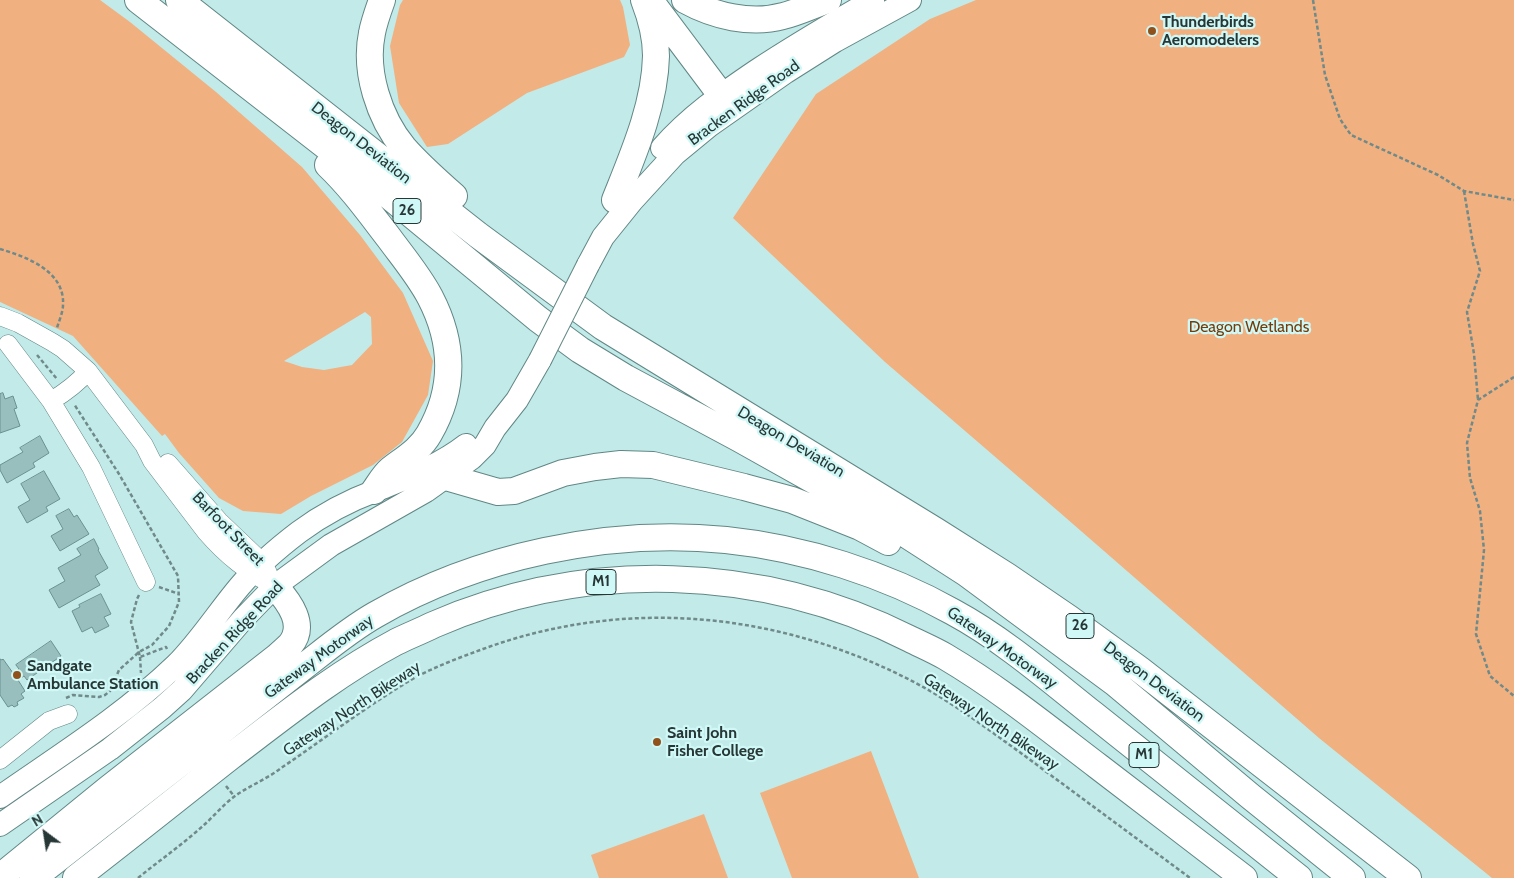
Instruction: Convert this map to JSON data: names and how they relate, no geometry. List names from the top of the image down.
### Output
{
  "streets": {
    "highway": [
      "Deagon Deviation",
      "26",
      "M1",
      "Gateway Motorway"
    ],
    "main road": ["Bracken Ridge Road"],
    "street": ["Barfoot Street"],
    "path": ["Gateway North Bikeway"]
  },
  "crossings": [
    ["Bracken Ridge Road", "Barfoot Street"]
  ],
  "parks": ["Deagon Wetlands"],
  "places": ["Thunderbirds Aeromodelers", "Sandgate Ambulance Station", "Saint John Fisher College"],
  "north": "top left"
}
